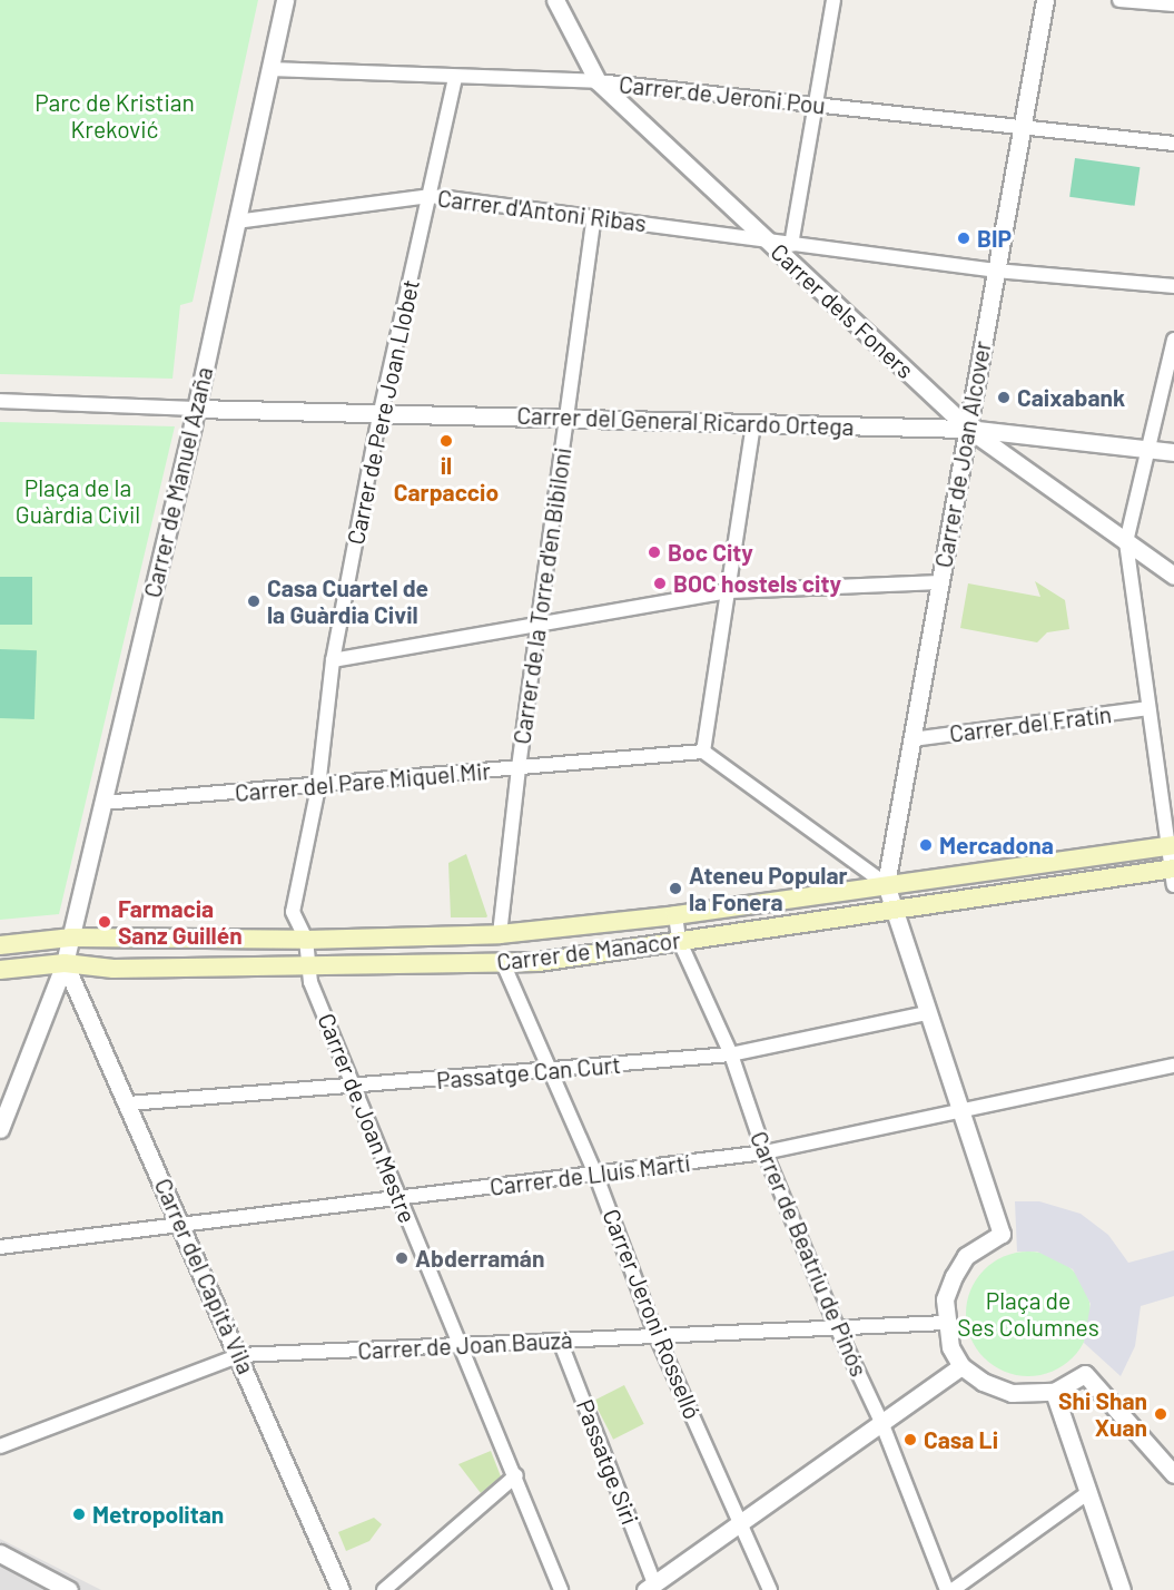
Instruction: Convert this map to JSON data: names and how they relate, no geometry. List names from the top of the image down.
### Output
{
  "streets": {
    "main road": ["Carrer de Manacor"],
    "street": [
      "Carrer de Jeroni Pou",
      "Carrer d'Antoni Ribas",
      "Carrer dels Foners",
      "Carrer de Pere Joan Llobet",
      "Carrer del General Ricardo Ortega",
      "Carrer de Joan Alcover",
      "Carrer de Manuel Azaña",
      "Carrer de la Torre d'en Bibiloni",
      "Carrer del Fratín",
      "Carrer del Pare Miquel Mir",
      "Passatge Can Curt",
      "Carrer de Joan Mestre",
      "Carrer de Lluís Martí",
      "Carrer de Beatriu de Pinós",
      "Carrer del Capità Vila",
      "Carrer Jeroni Rosselló",
      "Carrer de Joan Bauzà",
      "Passatge Siri"
    ]
  },
  "crossings": [
    ["Carrer de Jeroni Pou", "Carrer dels Foners"],
    ["Carrer de Jeroni Pou", "Carrer de Pere Joan Llobet"],
    ["Carrer de Jeroni Pou", "Carrer de Joan Alcover"],
    ["Carrer de Jeroni Pou", "Carrer de Manuel Azaña"],
    ["Carrer d'Antoni Ribas", "Carrer dels Foners"],
    ["Carrer d'Antoni Ribas", "Carrer de Pere Joan Llobet"],
    ["Carrer d'Antoni Ribas", "Carrer de Manuel Azaña"],
    ["Carrer d'Antoni Ribas", "Carrer de la Torre d'en Bibiloni"],
    ["Carrer dels Foners", "Carrer del General Ricardo Ortega"],
    ["Carrer dels Foners", "Carrer de Joan Alcover"],
    ["Carrer de Pere Joan Llobet", "Carrer del General Ricardo Ortega"],
    ["Carrer de Pere Joan Llobet", "Carrer del Pare Miquel Mir"],
    ["Carrer de Pere Joan Llobet", "Carrer de Manacor"],
    ["Carrer de Pere Joan Llobet", "Carrer de Joan Mestre"],
    ["Carrer del General Ricardo Ortega", "Carrer de Joan Alcover"],
    ["Carrer del General Ricardo Ortega", "Carrer de Manuel Azaña"],
    ["Carrer del General Ricardo Ortega", "Carrer de la Torre d'en Bibiloni"],
    ["Carrer de Joan Alcover", "Carrer del Fratín"],
    ["Carrer de Joan Alcover", "Carrer de Manacor"],
    ["Carrer de Joan Alcover", "Passatge Can Curt"],
    ["Carrer de Joan Alcover", "Carrer de Lluís Martí"],
    ["Carrer de Joan Alcover", "Carrer de Joan Bauzà"],
    ["Carrer de Manuel Azaña", "Carrer del Pare Miquel Mir"],
    ["Carrer de Manuel Azaña", "Carrer de Manacor"],
    ["Carrer de Manuel Azaña", "Carrer del Capità Vila"],
    ["Carrer de la Torre d'en Bibiloni", "Carrer del Pare Miquel Mir"],
    ["Carrer de la Torre d'en Bibiloni", "Carrer de Manacor"],
    ["Carrer de Manacor", "Carrer de Joan Mestre"],
    ["Carrer de Manacor", "Carrer de Beatriu de Pinós"],
    ["Carrer de Manacor", "Carrer del Capità Vila"],
    ["Carrer de Manacor", "Carrer Jeroni Rosselló"],
    ["Passatge Can Curt", "Carrer de Joan Mestre"],
    ["Passatge Can Curt", "Carrer de Beatriu de Pinós"],
    ["Passatge Can Curt", "Carrer del Capità Vila"],
    ["Passatge Can Curt", "Carrer Jeroni Rosselló"],
    ["Carrer de Joan Mestre", "Carrer de Lluís Martí"],
    ["Carrer de Joan Mestre", "Carrer de Joan Bauzà"],
    ["Carrer de Lluís Martí", "Carrer de Beatriu de Pinós"],
    ["Carrer de Lluís Martí", "Carrer del Capità Vila"],
    ["Carrer de Lluís Martí", "Carrer Jeroni Rosselló"],
    ["Carrer de Beatriu de Pinós", "Carrer de Joan Bauzà"],
    ["Carrer del Capità Vila", "Carrer de Joan Bauzà"],
    ["Carrer Jeroni Rosselló", "Carrer de Joan Bauzà"],
    ["Carrer de Joan Bauzà", "Passatge Siri"]
  ],
  "parks": ["Parc de Kristian Kreković", "Plaça de la Guàrdia Civil", "Plaça de Ses Columnes"],
  "places": [
    "BIP",
    "Caixabank",
    "il Carpaccio",
    "Boc City",
    "BOC hostels city",
    "Casa Cuartel de la Guàrdia Civil",
    "Mercadona",
    "Ateneu Popular la Fonera",
    "Farmacia Sanz Guillén",
    "Abderramán",
    "Shi Shan Xuan",
    "Casa Li",
    "Metropolitan"
  ]
}
